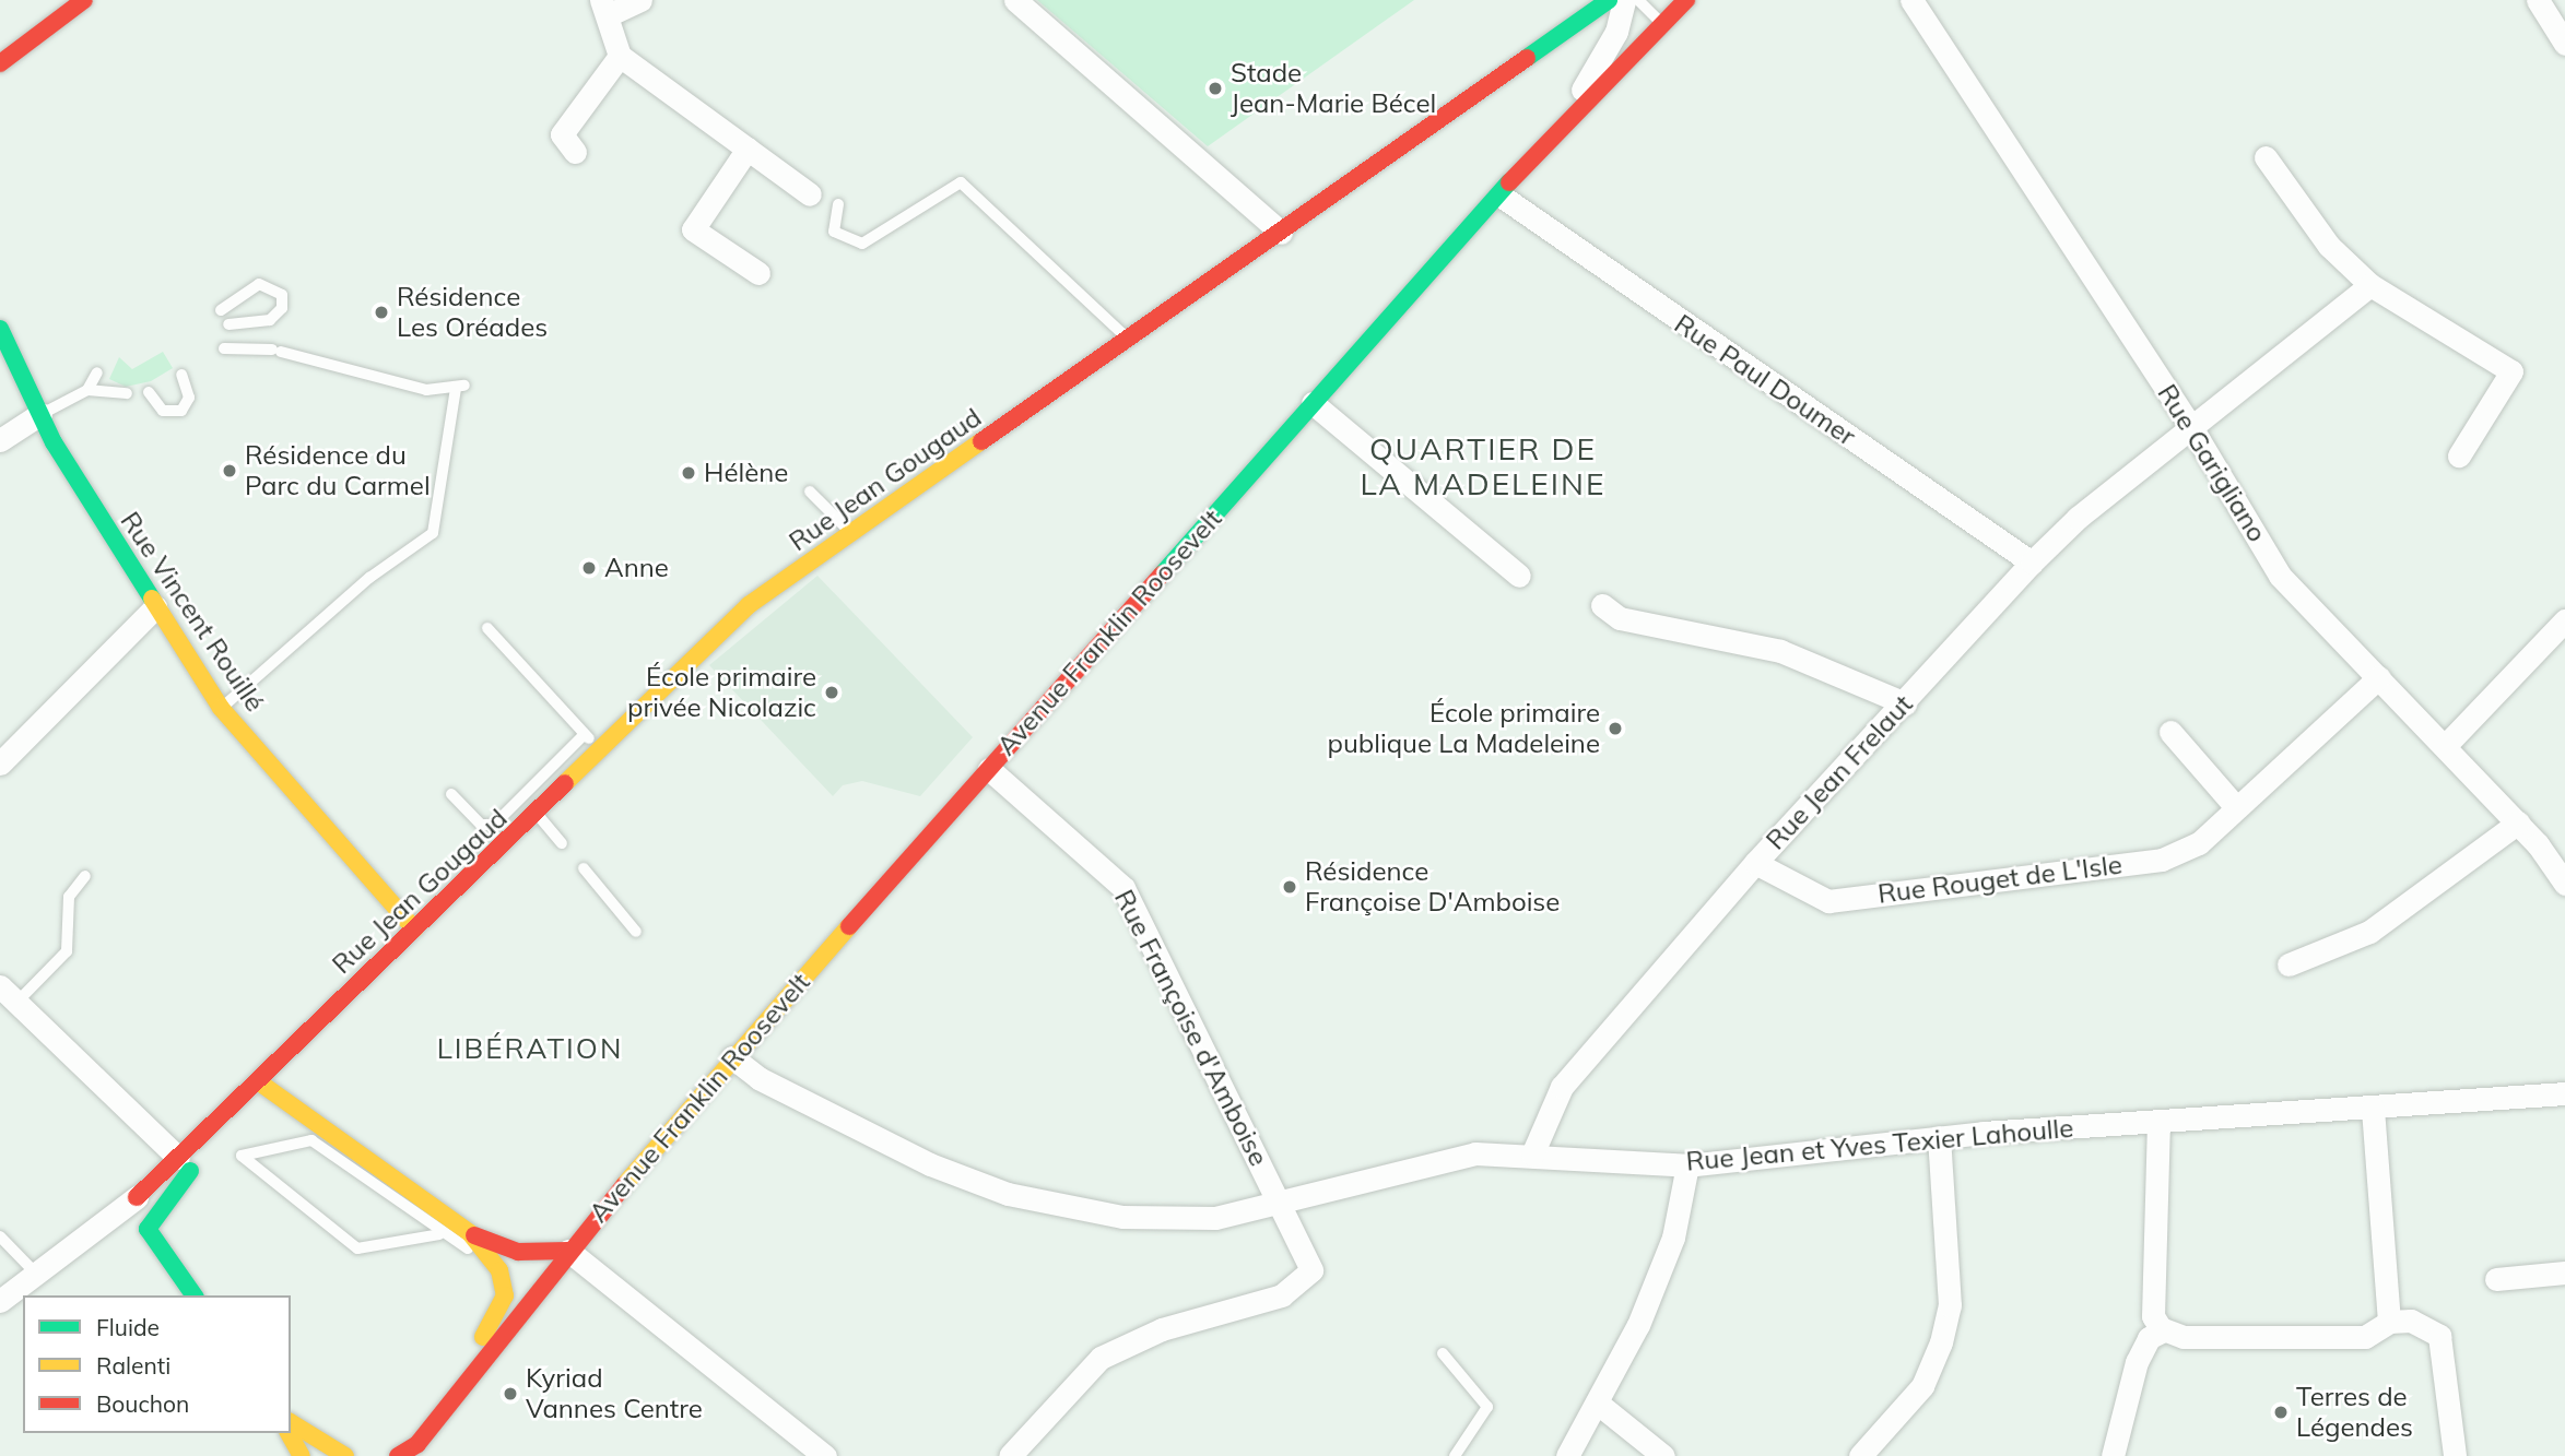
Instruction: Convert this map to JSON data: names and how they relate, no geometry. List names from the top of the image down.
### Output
{
  "streets": {
    "main road": ["Rue Jean Gougaud", "Rue Vincent Rouillé", "Avenue Franklin Roosevelt"],
    "street": [
      "Rue Paul Doumer",
      "Rue Garigliano",
      "Rue Jean Frelaut",
      "Rue Rouget de L'Isle",
      "Rue Françoise d'Amboise",
      "Rue Jean et Yves Texier Lahoulle"
    ]
  },
  "crossings": [
    ["Rue Paul Doumer", "Avenue Franklin Roosevelt"],
    ["Rue Paul Doumer", "Rue Jean Frelaut"],
    ["Rue Garigliano", "Rue Jean Frelaut"],
    ["Rue Garigliano", "Rue Rouget de L'Isle"],
    ["Rue Jean Gougaud", "Rue Vincent Rouillé"],
    ["Avenue Franklin Roosevelt", "Rue Françoise d'Amboise"],
    ["Avenue Franklin Roosevelt", "Rue Jean et Yves Texier Lahoulle"],
    ["Rue Jean Frelaut", "Rue Rouget de L'Isle"],
    ["Rue Jean Frelaut", "Rue Jean et Yves Texier Lahoulle"],
    ["Rue Françoise d'Amboise", "Rue Jean et Yves Texier Lahoulle"]
  ],
  "districts": ["QUARTIER DE LA MADELEINE", "LIBÉRATION"],
  "places": [
    "Stade Jean-Marie Bécel",
    "Résidence Les Oréades",
    "Résidence du Parc du Carmel",
    "Hélène",
    "Anne",
    "École primaire privée Nicolazic",
    "École primaire publique La Madeleine",
    "Résidence Françoise D'Amboise",
    "Kyriad Vannes Centre",
    "Terres de Légendes"
  ],
  "legend": ["Fluide", "Ralenti", "Bouchon"]
}
